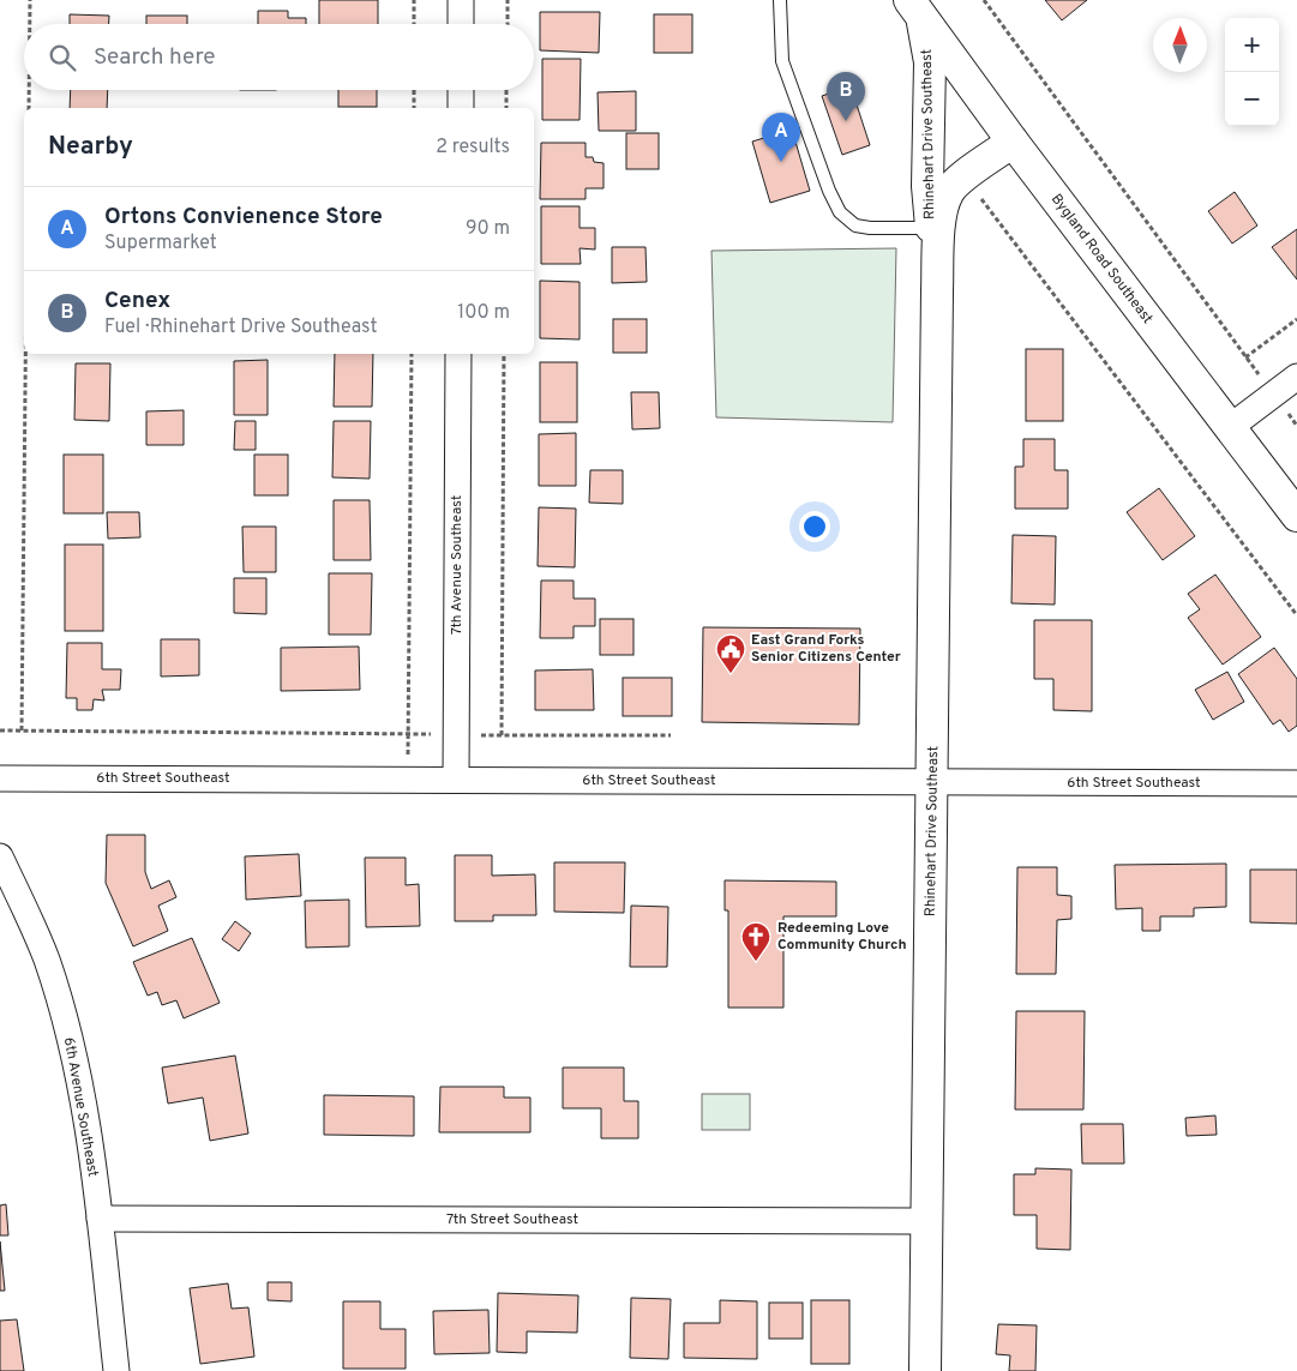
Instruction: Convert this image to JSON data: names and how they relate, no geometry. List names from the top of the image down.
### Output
{
  "streets": {
    "street": [
      "Rhinehart Drive Southeast",
      "Bygland Road Southeast",
      "7th Avenue Southeast",
      "6th Street Southeast",
      "6th Avenue Southeast",
      "7th Street Southeast"
    ]
  },
  "crossings": [
    ["Rhinehart Drive Southeast", "Bygland Road Southeast"],
    ["Rhinehart Drive Southeast", "6th Street Southeast"],
    ["Rhinehart Drive Southeast", "7th Street Southeast"],
    ["7th Avenue Southeast", "6th Street Southeast"],
    ["6th Avenue Southeast", "7th Street Southeast"]
  ],
  "places": {
    "public building": ["East Grand Forks Senior Citizens Center"],
    "church": ["Redeeming Love Community Church"]
  },
  "north": "top",
  "page": {
    "map_buttons": ["+", "−"],
    "search": "Search here",
    "pins": ["B", "A"],
    "heading": ["Nearby", "2 results"],
    "list": [
      {
        "mark": "A",
        "name": "Ortons Convienence Store",
        "note": "Supermarket",
        "value": "90 m"
      },
      {
        "mark": "B",
        "name": "Cenex",
        "note": "Fuel · Rhinehart Drive Southeast",
        "value": "100 m"
      }
    ]
  }
}
